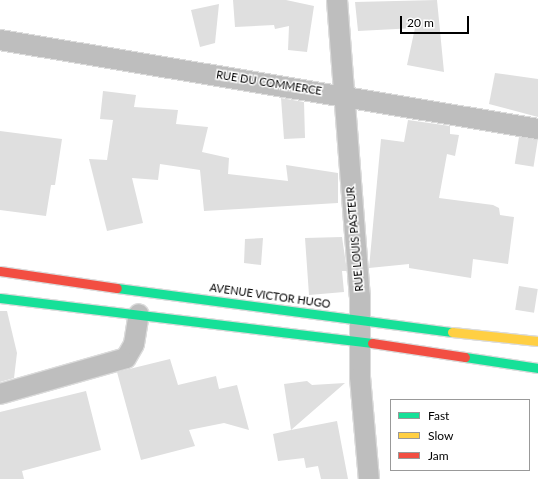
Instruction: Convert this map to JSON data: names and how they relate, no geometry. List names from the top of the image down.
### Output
{
  "streets": {
    "main road": ["AVENUE VICTOR HUGO"],
    "street": ["RUE DU COMMERCE", "RUE LOUIS PASTEUR"]
  },
  "crossings": [
    ["RUE DU COMMERCE", "RUE LOUIS PASTEUR"],
    ["RUE LOUIS PASTEUR", "AVENUE VICTOR HUGO"]
  ],
  "legend": ["Fast", "Slow", "Jam"],
  "scale_bar": "20 m"
}
